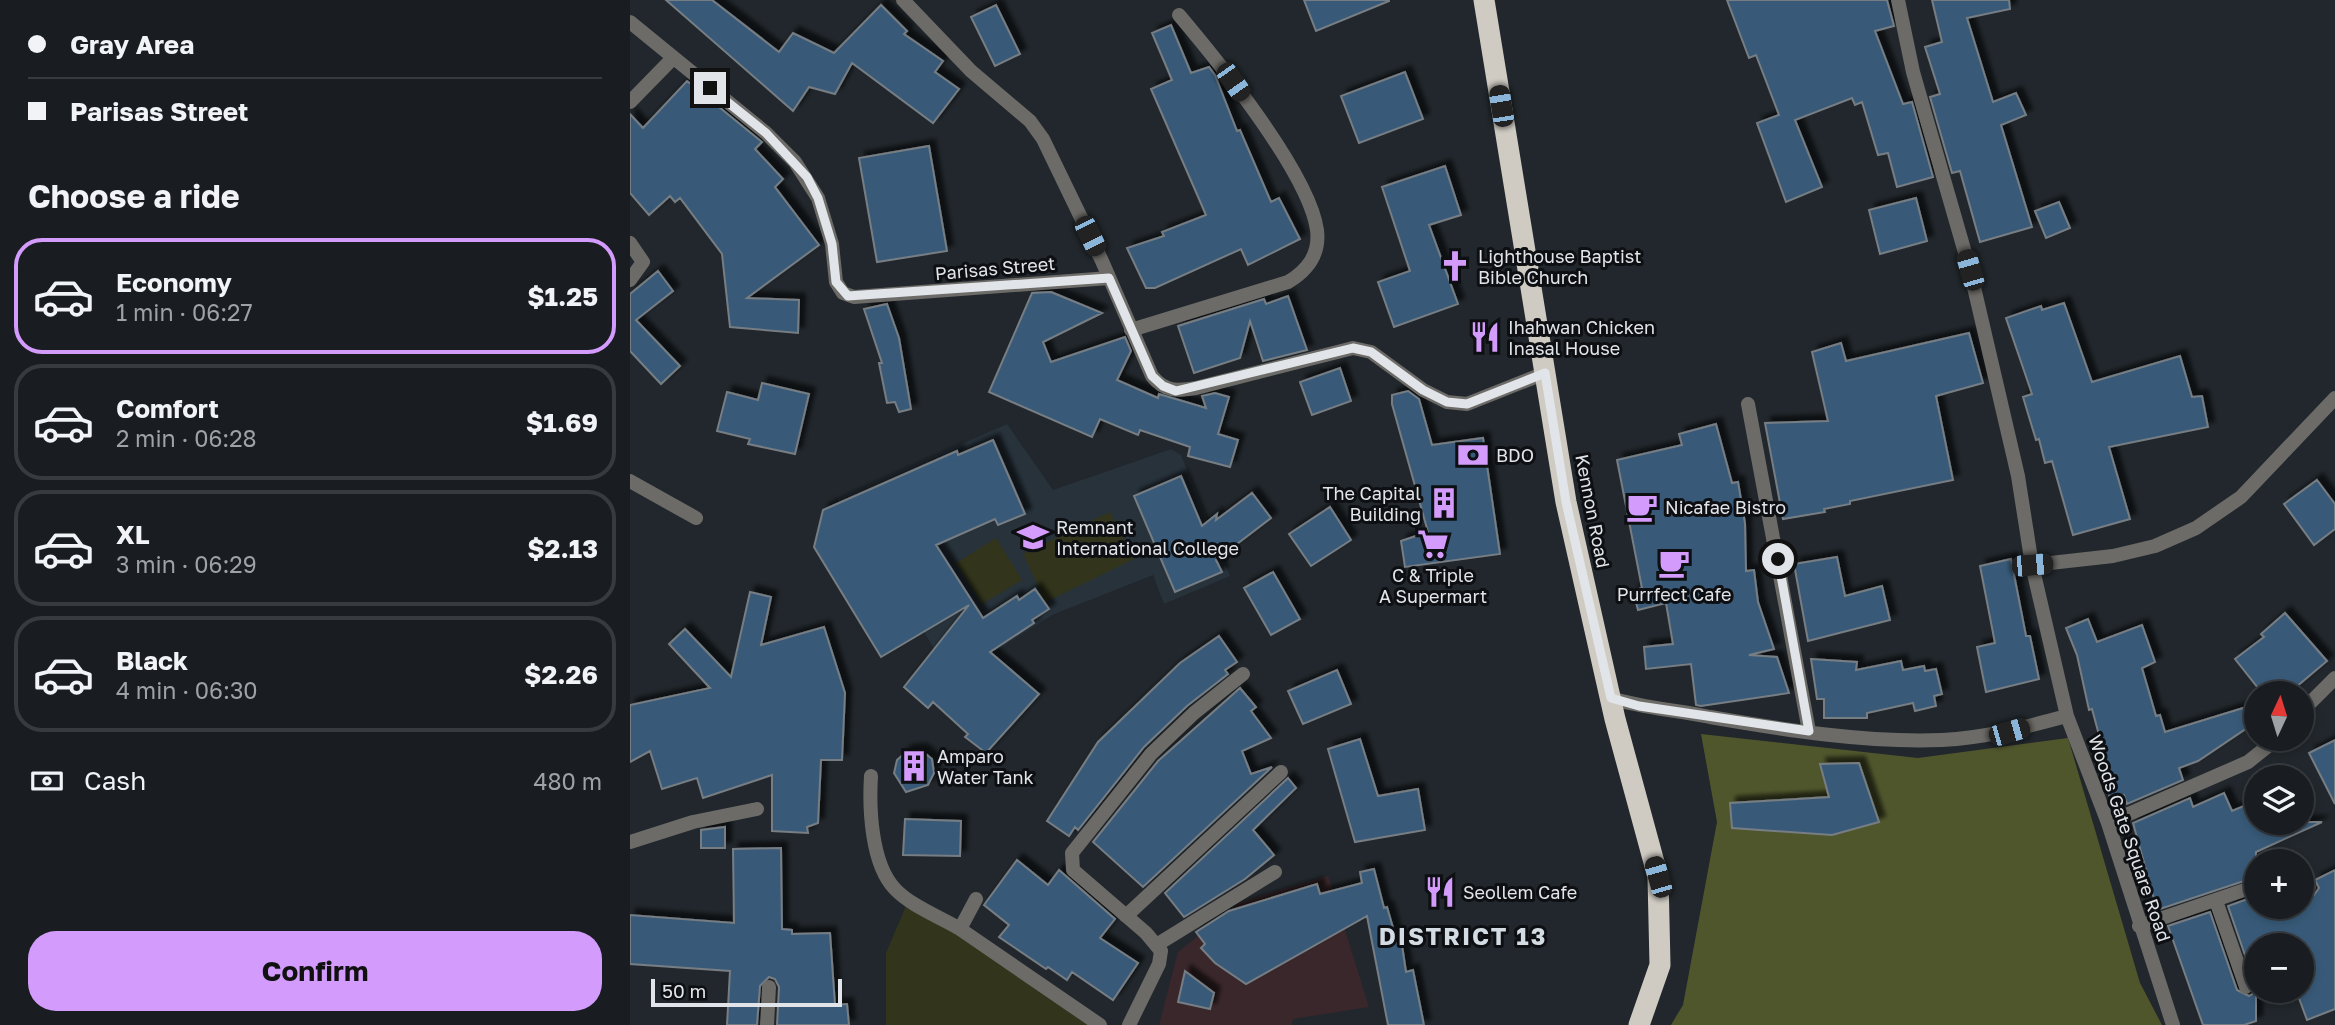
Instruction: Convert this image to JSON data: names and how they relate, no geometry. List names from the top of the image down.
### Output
{
  "streets": {
    "highway": ["Kennon Road"],
    "street": ["Parisas Street", "Woods Gate Square Road"]
  },
  "districts": ["DISTRICT 13"],
  "places": {
    "church": ["Lighthouse Baptist Bible Church"],
    "restaurant": ["Ihahwan Chicken Inasal House", "Seollem Cafe"],
    "bank": ["BDO"],
    "building": ["The Capital Building", "Amparo Water Tank"],
    "cafe": ["Nicafae Bistro", "Purrfect Cafe"],
    "school or university": ["Remnant International College"],
    "supermarket": ["C & Triple A Supermart"]
  },
  "scale_bar": "50 m",
  "north": "top",
  "page": {
    "banner": ["Gray Area", "Parisas Street"],
    "heading": "Choose a ride",
    "list": [
      {
        "name": "Economy",
        "note": "1 min · 06:27",
        "value": "$1.25"
      },
      {
        "name": "Comfort",
        "note": "2 min · 06:28",
        "value": "$1.69"
      },
      {
        "name": "XL",
        "note": "3 min · 06:29",
        "value": "$2.13"
      },
      {
        "name": "Black",
        "note": "4 min · 06:30",
        "value": "$2.26"
      }
    ],
    "map_buttons": ["+", "−"],
    "pay": ["Cash", "480 m"],
    "buttons": "Confirm",
    "scale": "50 m"
  }
}
